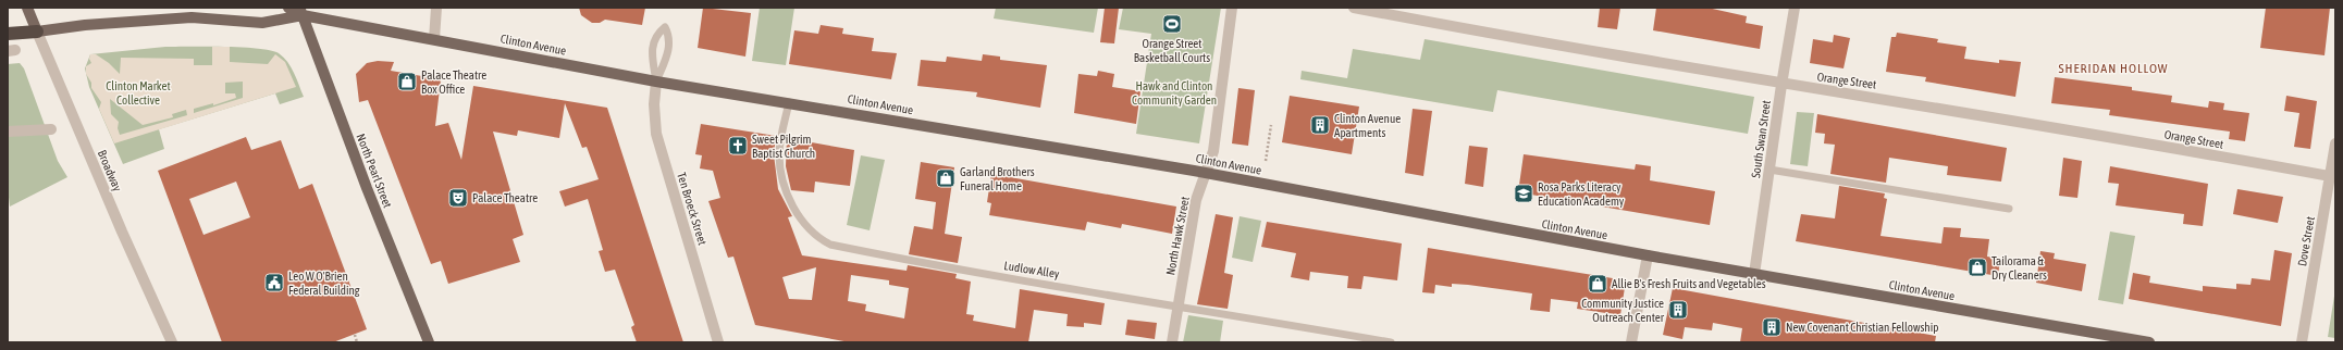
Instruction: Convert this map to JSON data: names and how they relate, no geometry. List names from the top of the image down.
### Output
{
  "streets": {
    "main road": ["Clinton Avenue", "Broadway", "North Pearl Street"],
    "street": [
      "Orange Street",
      "South Swan Street",
      "Ten Broeck Street",
      "North Hawk Street",
      "Dove Street"
    ],
    "lane": ["Ludlow Alley"]
  },
  "crossings": [
    ["Clinton Avenue", "South Swan Street"],
    ["Clinton Avenue", "Broadway"],
    ["Clinton Avenue", "North Pearl Street"],
    ["Clinton Avenue", "Ten Broeck Street"],
    ["Clinton Avenue", "North Hawk Street"],
    ["Clinton Avenue", "Ludlow Alley"],
    ["Orange Street", "South Swan Street"],
    ["Orange Street", "Dove Street"],
    ["North Hawk Street", "Ludlow Alley"]
  ],
  "districts": ["SHERIDAN HOLLOW"],
  "parks": ["Clinton Market Collective", "Hawk and Clinton Community Garden"],
  "places": {
    "sports": ["Orange Street Basketball Courts"],
    "shop": [
      "Palace Theatre Box Office",
      "Garland Brothers Funeral Home",
      "Tailorama & Dry Cleaners",
      "Allie B's Fresh Fruits and Vegetables"
    ],
    "building": ["Clinton Avenue Apartments", "Community Justice Outreach Center", "New Covenant Christian Fellowship"],
    "church": ["Sweet Pilgrim Baptist Church"],
    "school or university": ["Rosa Parks Literacy Education Academy"],
    "theatre": ["Palace Theatre"],
    "public building": ["Leo W O'Brien Federal Building"]
  }
}
